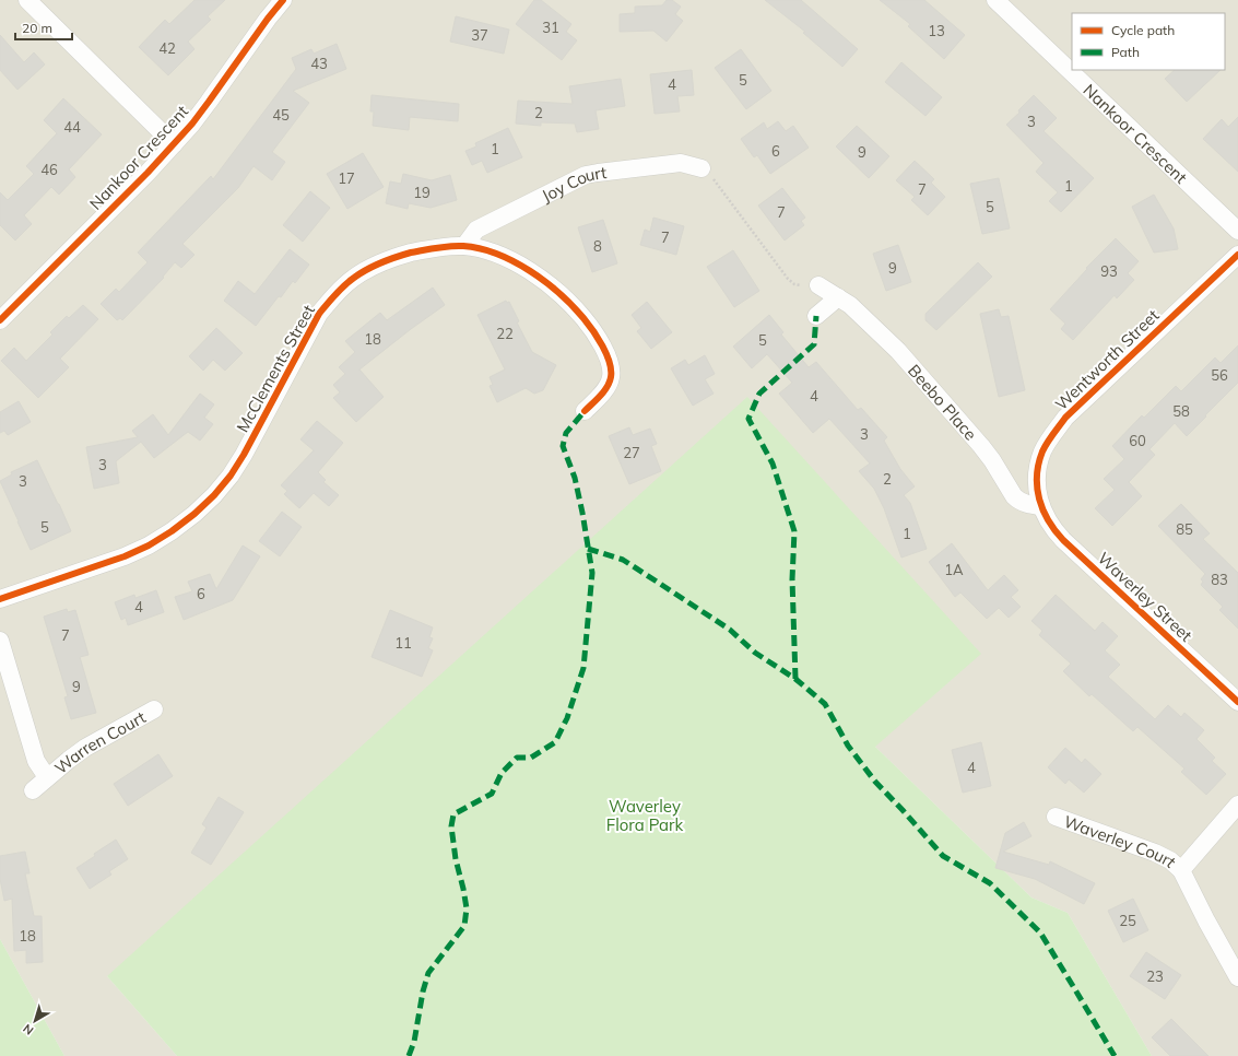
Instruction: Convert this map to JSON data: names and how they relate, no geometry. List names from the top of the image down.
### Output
{
  "streets": {
    "street": [
      "Nankoor Crescent",
      "Joy Court",
      "Wentworth Street",
      "McClements Street",
      "Beebo Place",
      "Waverley Street",
      "Warren Court",
      "Waverley Court"
    ]
  },
  "crossings": [
    ["Joy Court", "McClements Street"],
    ["Wentworth Street", "Beebo Place"],
    ["Wentworth Street", "Waverley Street"],
    ["Beebo Place", "Waverley Street"]
  ],
  "parks": ["Waverley Flora Park"],
  "house_numbers": [
    "31",
    "13",
    "37",
    "42",
    "43",
    "5",
    "4",
    "2",
    "45",
    "3",
    "44",
    "1",
    "6",
    "9",
    "46",
    "17",
    "1",
    "7",
    "19",
    "5",
    "7",
    "7",
    "8",
    "9",
    "93",
    "22",
    "18",
    "5",
    "56",
    "4",
    "58",
    "3",
    "60",
    "27",
    "3",
    "2",
    "3",
    "5",
    "85",
    "1",
    "1A",
    "83",
    "6",
    "4",
    "7",
    "11",
    "9",
    "4",
    "25",
    "18",
    "23"
  ],
  "legend": ["Cycle path", "Path"],
  "scale_bar": "20 m",
  "north": "bottom left"
}
